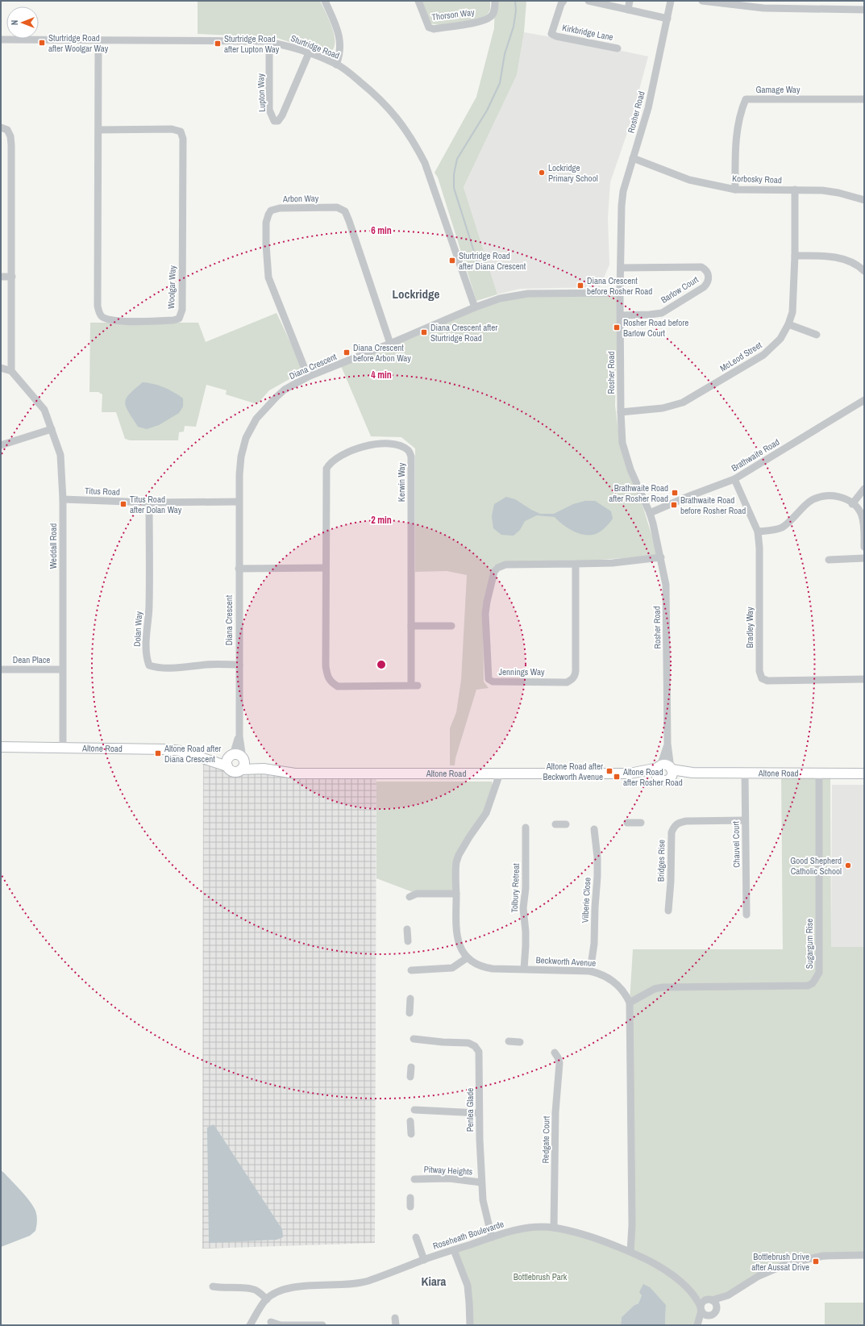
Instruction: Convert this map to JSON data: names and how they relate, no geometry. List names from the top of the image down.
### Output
{
  "streets": {
    "main road": ["Altone Road"],
    "street": [
      "Thorson Way",
      "Kirkbridge Lane",
      "Sturtridge Road",
      "Gamage Way",
      "Lupton Way",
      "Rosher Road",
      "Korbosky Road",
      "Arbon Way",
      "Woolgar Way",
      "Barlow Court",
      "McLeod Street",
      "Diana Crescent",
      "Brathwaite Road",
      "Kerwin Way",
      "Titus Road",
      "Weddall Road",
      "Bradley Way",
      "Dolan Way",
      "Dean Place",
      "Jennings Way",
      "Chauvel Court",
      "Bridges Rise",
      "Tolbury Retreat",
      "Vilberie Close",
      "Sugargum Rise",
      "Beckworth Avenue",
      "Penlea Glade",
      "Redgate Court",
      "Pitway Heights",
      "Roseheath Boulevarde"
    ]
  },
  "crossings": [
    ["Sturtridge Road", "Lupton Way"],
    ["Sturtridge Road", "Woolgar Way"],
    ["Sturtridge Road", "Diana Crescent"],
    ["Gamage Way", "Korbosky Road"],
    ["Rosher Road", "Korbosky Road"],
    ["Rosher Road", "Barlow Court"],
    ["Rosher Road", "McLeod Street"],
    ["Rosher Road", "Diana Crescent"],
    ["Rosher Road", "Brathwaite Road"],
    ["Rosher Road", "Jennings Way"],
    ["Rosher Road", "Altone Road"],
    ["Korbosky Road", "McLeod Street"],
    ["Arbon Way", "Diana Crescent"],
    ["Diana Crescent", "Titus Road"],
    ["Diana Crescent", "Dolan Way"],
    ["Diana Crescent", "Altone Road"],
    ["Brathwaite Road", "Bradley Way"],
    ["Titus Road", "Weddall Road"],
    ["Titus Road", "Dolan Way"],
    ["Weddall Road", "Dean Place"],
    ["Weddall Road", "Altone Road"],
    ["Altone Road", "Chauvel Court"],
    ["Altone Road", "Sugargum Rise"],
    ["Altone Road", "Beckworth Avenue"],
    ["Chauvel Court", "Bridges Rise"],
    ["Tolbury Retreat", "Beckworth Avenue"],
    ["Vilberie Close", "Beckworth Avenue"],
    ["Sugargum Rise", "Beckworth Avenue"],
    ["Penlea Glade", "Pitway Heights"],
    ["Penlea Glade", "Roseheath Boulevarde"],
    ["Redgate Court", "Roseheath Boulevarde"]
  ],
  "districts": ["Lockridge", "Kiara"],
  "parks": ["Bottlebrush Park"],
  "places": {
    "transit": [
      "Sturtridge Road after Woolgar Way",
      "Sturtridge Road after Lupton Way",
      "Sturtridge Road after Diana Crescent",
      "Diana Crescent before Rosher Road",
      "Rosher Road before Barlow Court",
      "Diana Crescent after Sturtridge Road",
      "Diana Crescent before Arbon Way",
      "Brathwaite Road after Rosher Road",
      "Titus Road after Dolan Way",
      "Brathwaite Road before Rosher Road",
      "Altone Road after Diana Crescent",
      "Altone Road after Beckworth Avenue",
      "Altone Road after Rosher Road",
      "Bottlebrush Drive after Aussat Drive"
    ],
    "other": ["Lockridge Primary School", "Good Shepherd Catholic School"]
  },
  "north": "left",
  "rings": ["6 min", "4 min", "2 min"]
}
